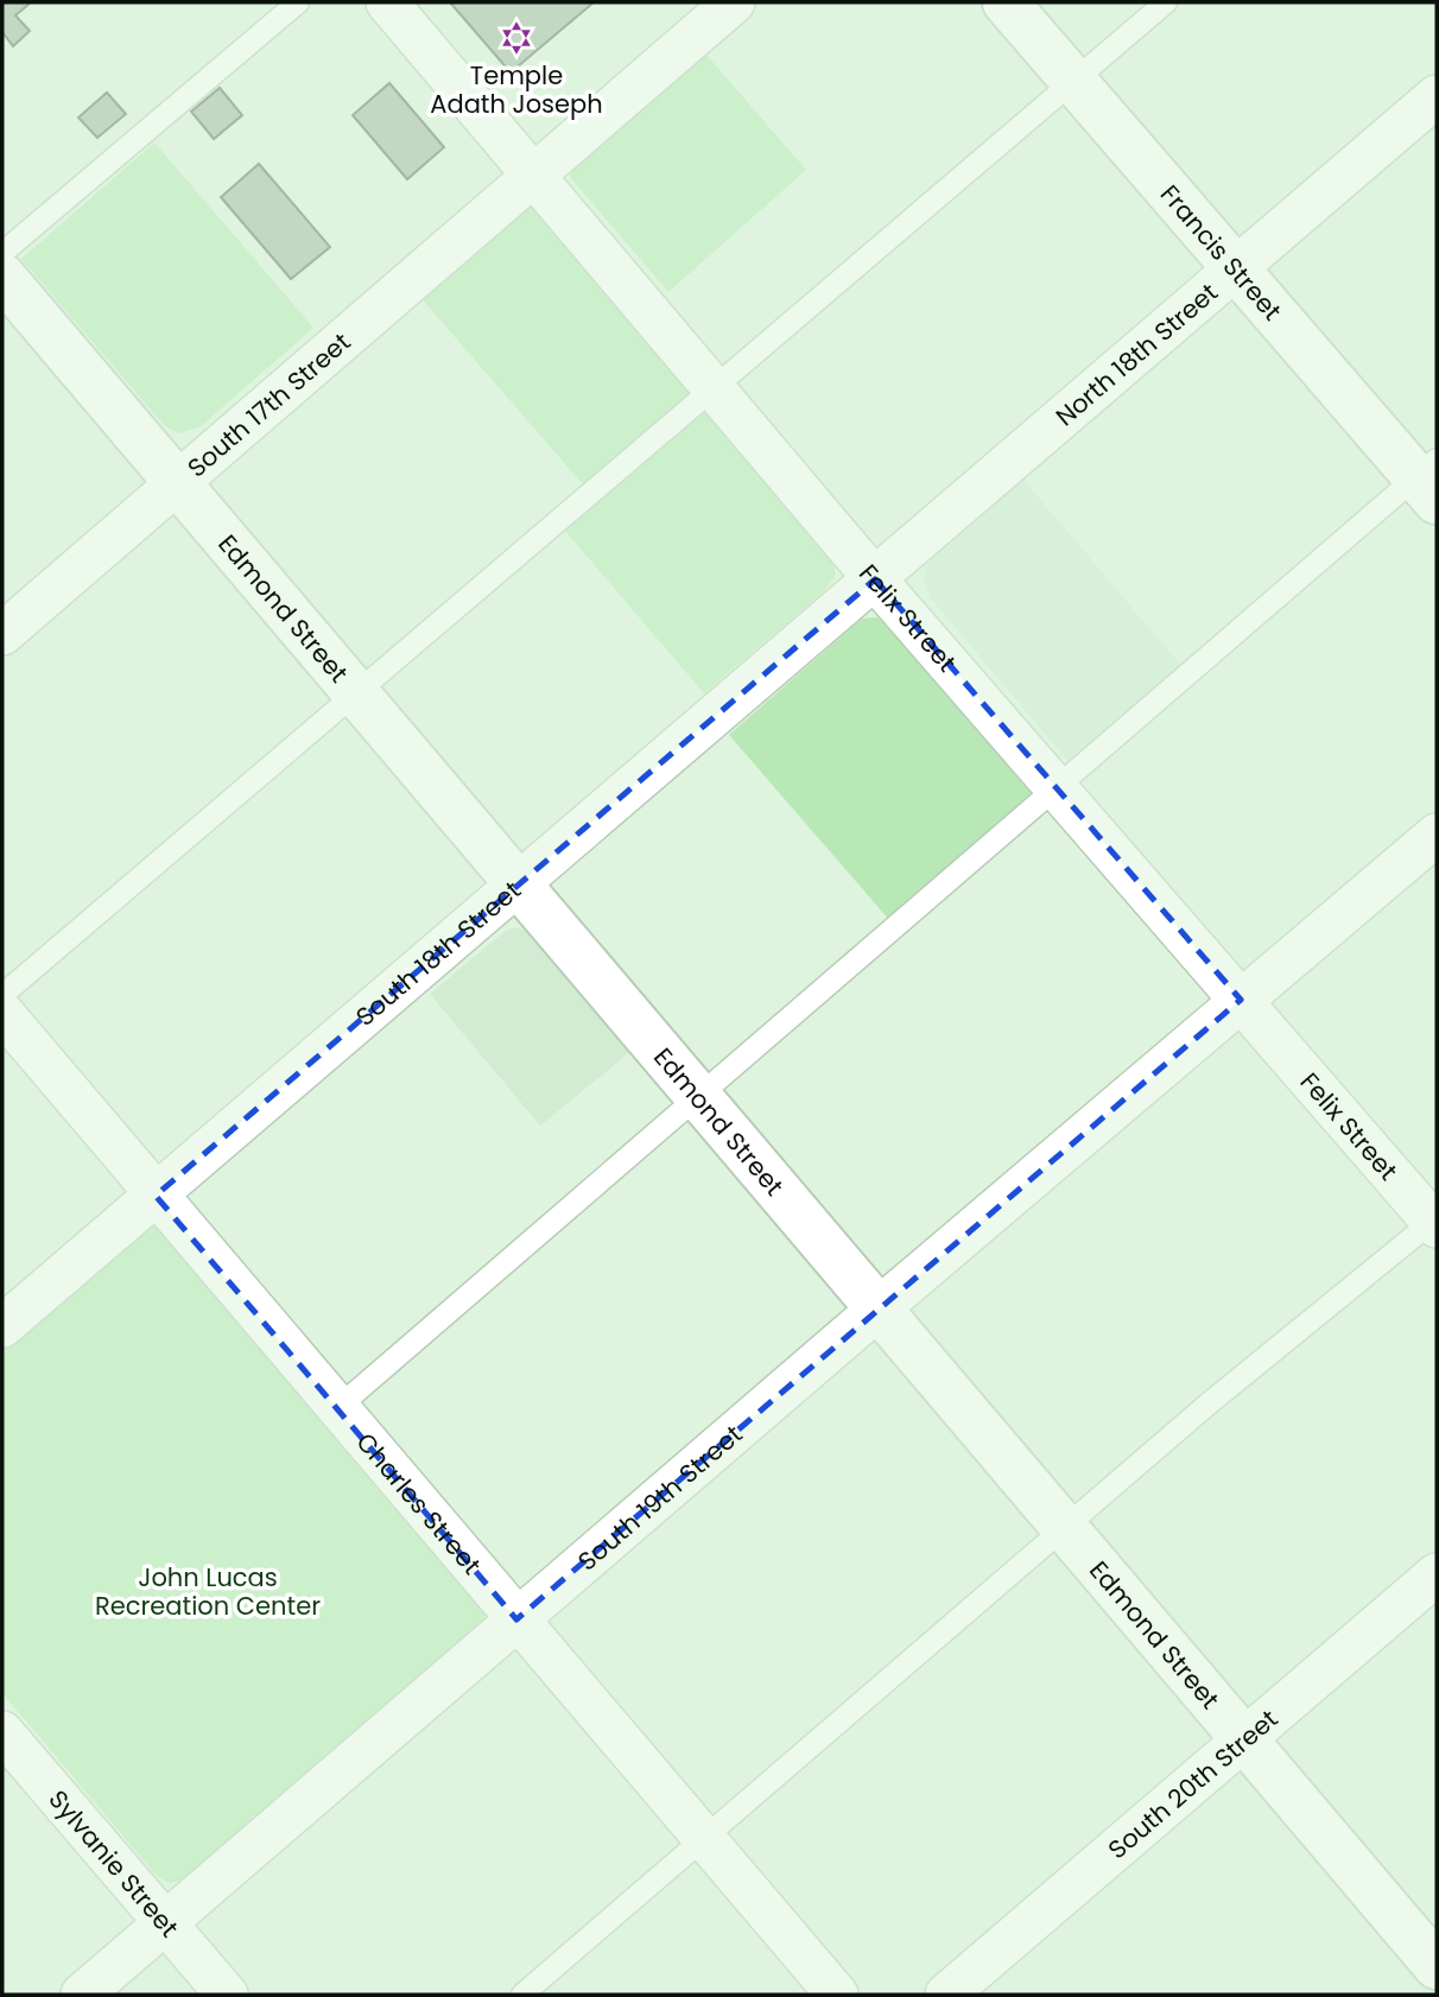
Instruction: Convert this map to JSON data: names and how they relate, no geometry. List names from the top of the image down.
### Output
{
  "streets": {
    "street": [
      "Francis Street",
      "North 18th Street",
      "South 17th Street",
      "Edmond Street",
      "Felix Street",
      "South 18th Street",
      "South 19th Street",
      "Charles Street",
      "South 20th Street",
      "Sylvanie Street"
    ]
  },
  "crossings": [
    ["Francis Street", "North 18th Street"],
    ["North 18th Street", "Felix Street"],
    ["North 18th Street", "South 18th Street"],
    ["South 17th Street", "Edmond Street"],
    ["South 17th Street", "Felix Street"],
    ["Edmond Street", "South 18th Street"],
    ["Edmond Street", "South 19th Street"],
    ["Edmond Street", "South 20th Street"],
    ["Felix Street", "South 18th Street"],
    ["Felix Street", "South 19th Street"],
    ["South 18th Street", "Charles Street"],
    ["South 19th Street", "Charles Street"],
    ["South 19th Street", "Sylvanie Street"]
  ],
  "parks": ["John Lucas Recreation Center"],
  "places": {
    "synagogue": ["Temple Adath Joseph"]
  }
}
